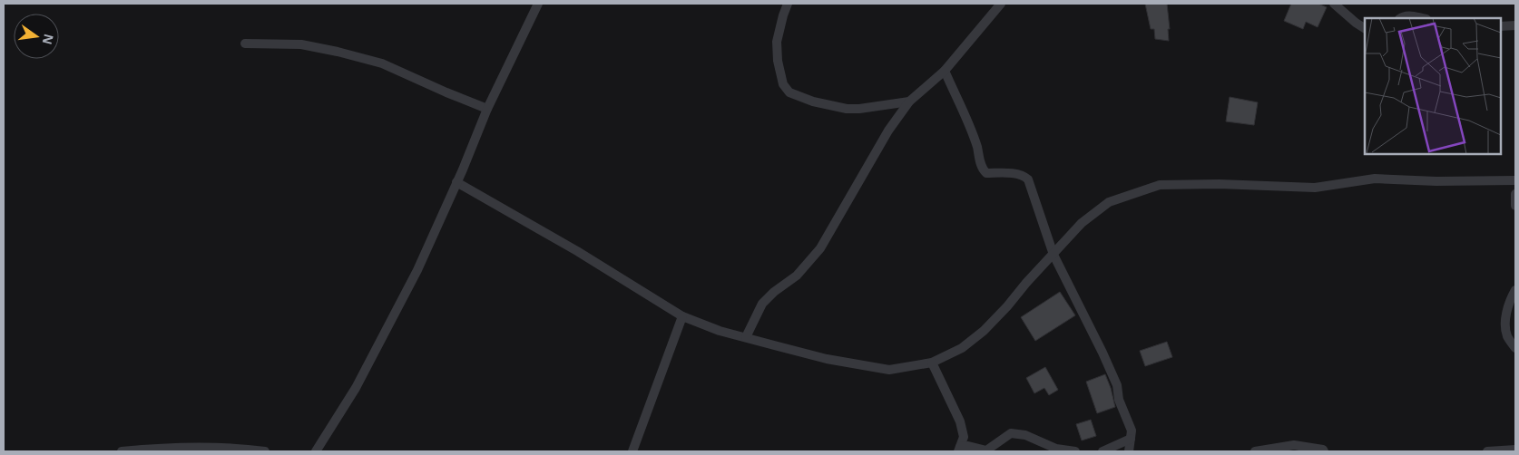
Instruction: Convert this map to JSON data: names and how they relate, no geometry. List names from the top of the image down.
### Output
{
  "north": "right"
}
